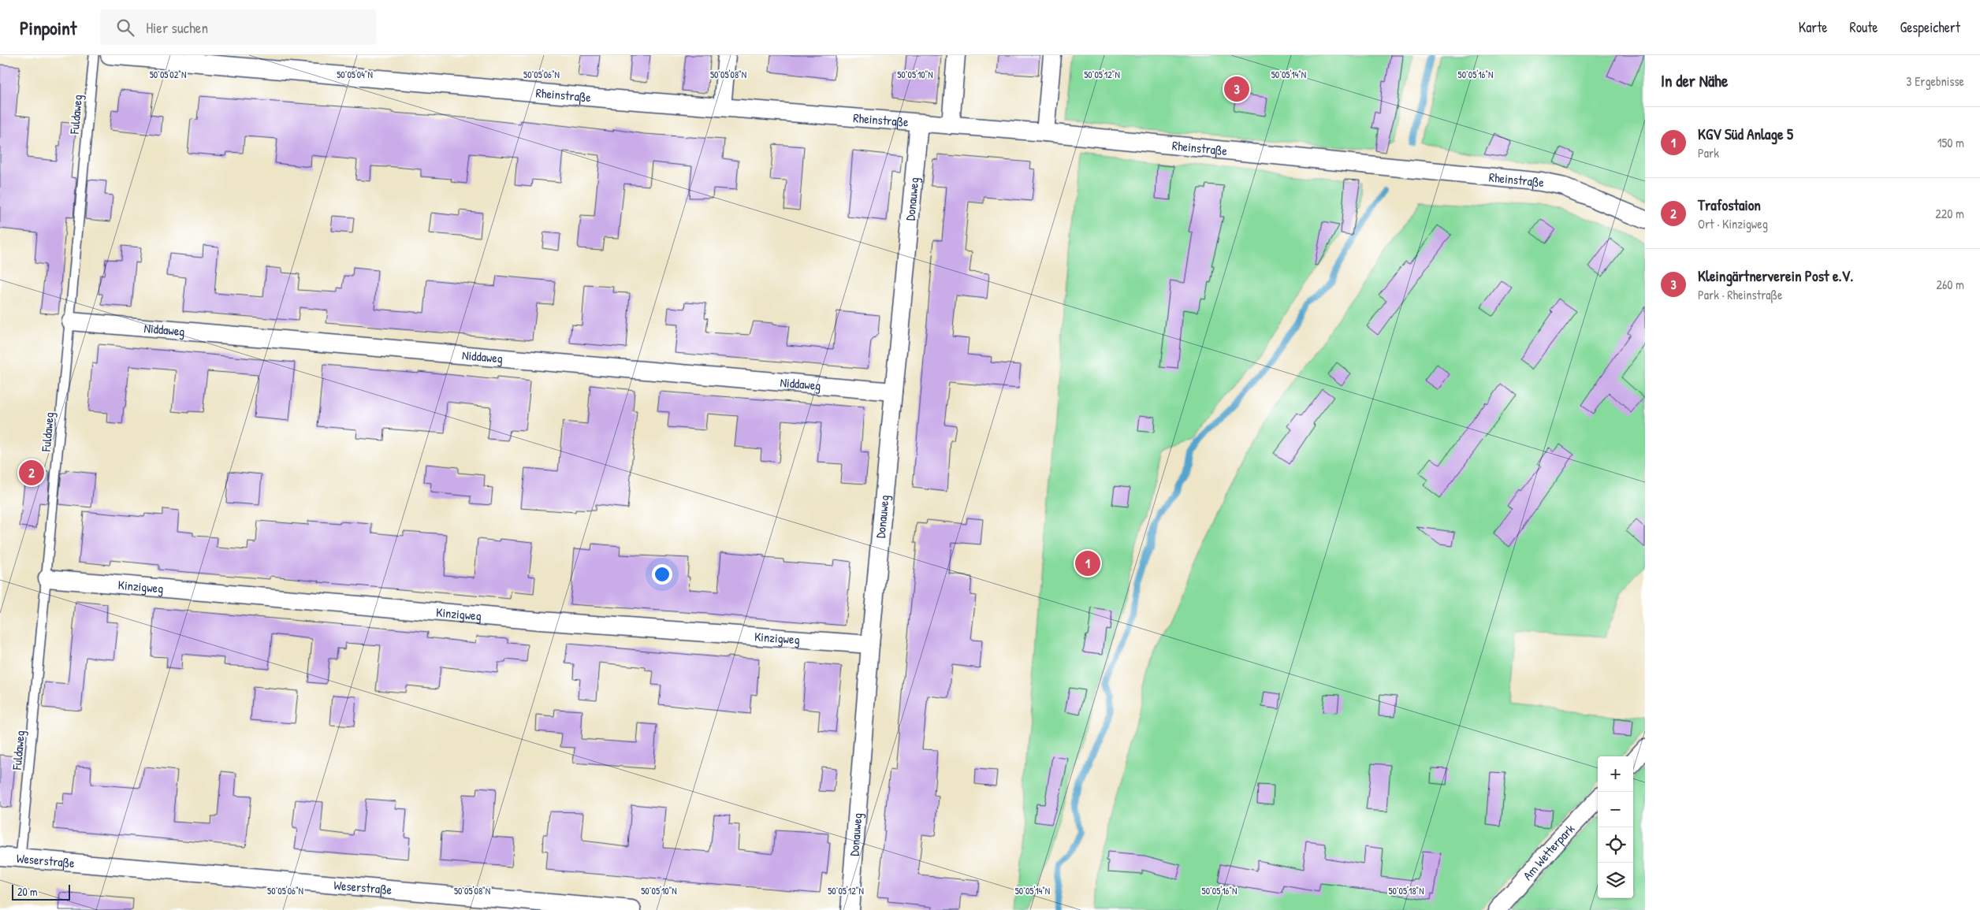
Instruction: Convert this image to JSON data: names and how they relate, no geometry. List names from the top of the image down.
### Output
{
  "streets": {
    "street": [
      "Rheinstraße",
      "Donauweg",
      "Niddaweg",
      "Kinzigweg",
      "Am Wetterpark",
      "Weserstraße"
    ],
    "lane": ["Fuldaweg"]
  },
  "crossings": [
    ["Rheinstraße", "Donauweg"],
    ["Fuldaweg", "Niddaweg"],
    ["Fuldaweg", "Kinzigweg"],
    ["Fuldaweg", "Weserstraße"],
    ["Donauweg", "Niddaweg"],
    ["Donauweg", "Kinzigweg"]
  ],
  "scale_bar": "20 m",
  "page": {
    "header": "Pinpoint",
    "search": "Hier suchen",
    "nav": ["Karte", "Route", "Gespeichert"],
    "heading": ["In der Nähe", "3 Ergebnisse"],
    "pins": ["3", "2", "1"],
    "list": [
      {
        "mark": "1",
        "name": "KGV Süd Anlage 5",
        "note": "Park",
        "value": "150 m"
      },
      {
        "mark": "2",
        "name": "Trafostaion",
        "note": "Ort · Kinzigweg",
        "value": "220 m"
      },
      {
        "mark": "3",
        "name": "Kleingärtnerverein Post e.V.",
        "note": "Park · Rheinstraße",
        "value": "260 m"
      }
    ],
    "map_buttons": ["+", "−"],
    "scale": "20 m"
  },
  "coordinates": [
    "50°05'02\"N",
    "50°05'04\"N",
    "50°05'06\"N",
    "50°05'08\"N",
    "50°05'10\"N",
    "50°05'12\"N",
    "50°05'14\"N",
    "50°05'16\"N",
    "50°05'18\"N"
  ]
}
